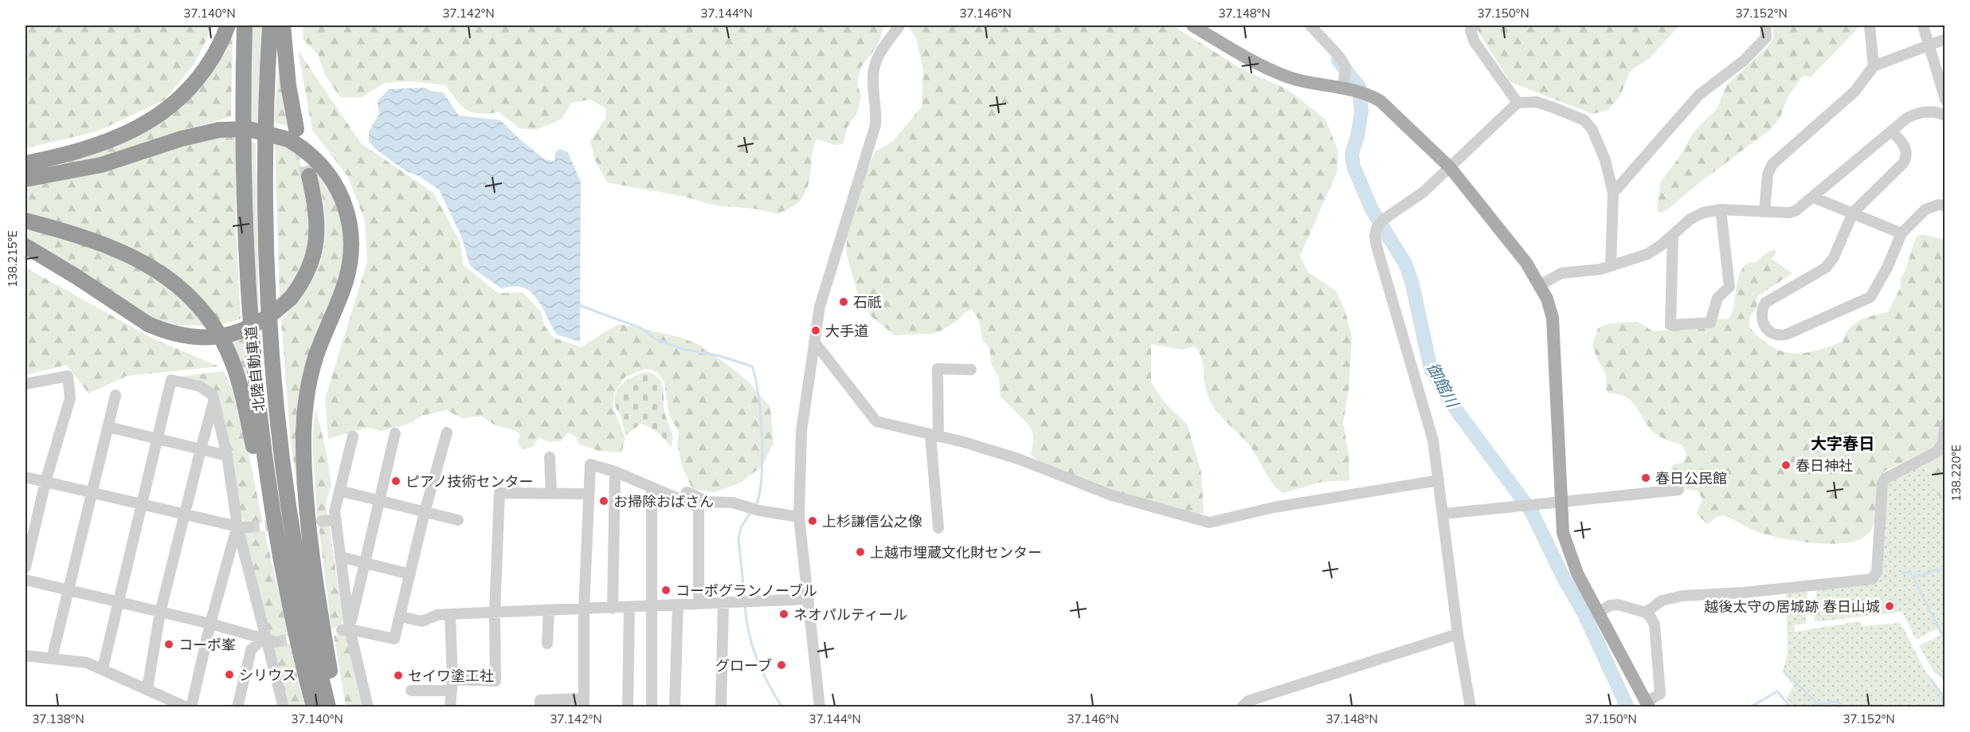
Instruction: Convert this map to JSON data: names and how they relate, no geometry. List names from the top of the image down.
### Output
{
  "streets": {
    "highway": ["北陸自動車道"]
  },
  "districts": ["大字春日"],
  "water": ["御館川"],
  "places": [
    "石祇",
    "大手道",
    "春日神社",
    "春日公民館",
    "ピアノ技術センター",
    "お掃除おばさん",
    "上杉謙信公之像",
    "上越市埋蔵文化財センター",
    "コーポグランノーブル",
    "越後太守の居城跡 春日山城",
    "ネオパルティール",
    "コーポ峯",
    "グローブ",
    "シリウス",
    "セイワ塗工社"
  ],
  "coordinates": [
    "37.140°N",
    "37.142°N",
    "37.144°N",
    "37.146°N",
    "37.148°N",
    "37.150°N",
    "37.152°N",
    "138.215°E",
    "138.220°E",
    "37.138°N"
  ]
}
